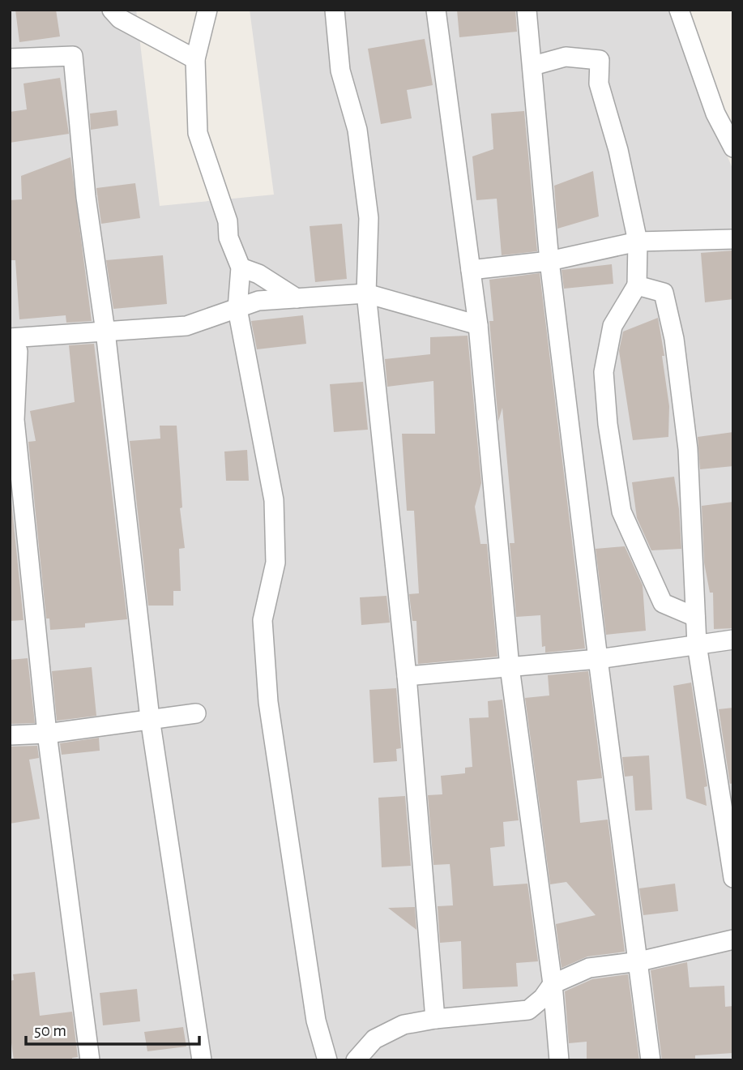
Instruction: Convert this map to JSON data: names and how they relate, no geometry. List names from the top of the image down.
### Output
{
  "scale_bar": "50 m"
}
